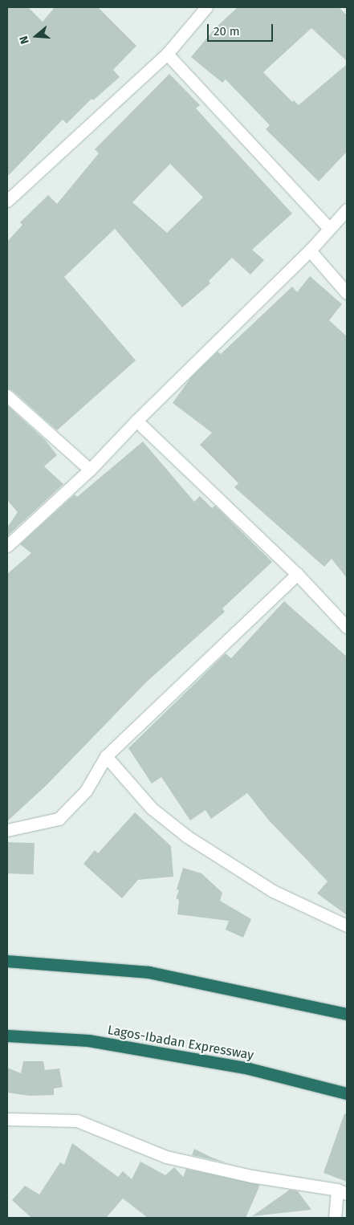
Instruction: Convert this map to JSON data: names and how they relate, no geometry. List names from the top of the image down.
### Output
{
  "streets": {
    "highway": ["Lagos-Ibadan Expressway"]
  },
  "scale_bar": "20 m",
  "north": "left"
}
